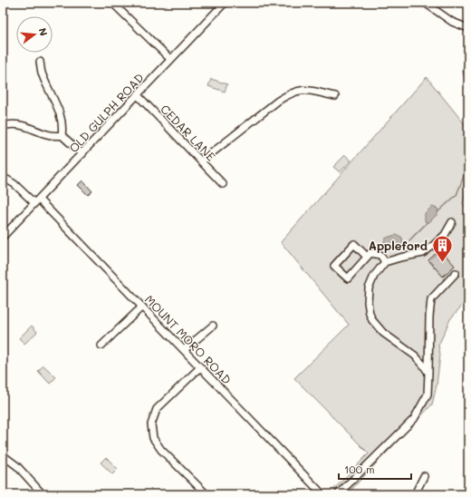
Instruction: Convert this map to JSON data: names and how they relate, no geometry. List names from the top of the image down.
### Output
{
  "streets": {
    "street": ["OLD GULPH ROAD", "CEDAR LANE", "MOUNT MORO ROAD"]
  },
  "crossings": [
    ["OLD GULPH ROAD", "CEDAR LANE"],
    ["OLD GULPH ROAD", "MOUNT MORO ROAD"]
  ],
  "places": {
    "building": ["Appleford"]
  },
  "scale_bar": "100 m",
  "north": "right"
}
